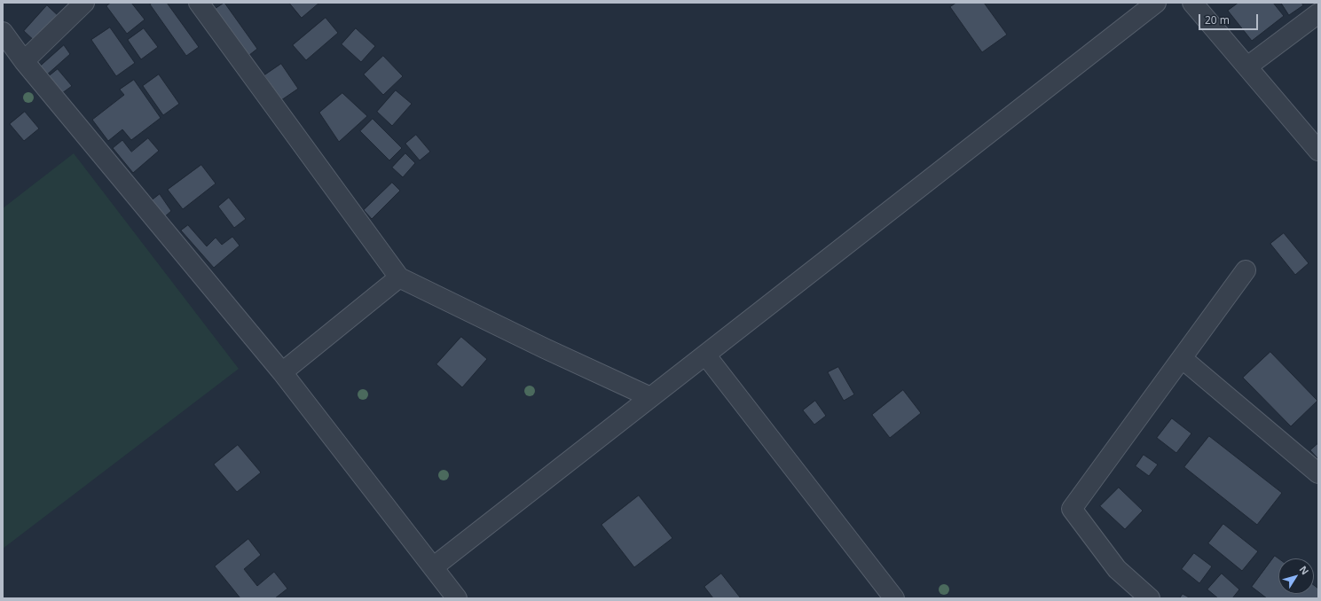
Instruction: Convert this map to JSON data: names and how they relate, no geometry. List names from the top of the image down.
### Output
{
  "scale_bar": "20 m",
  "north": "top right"
}
